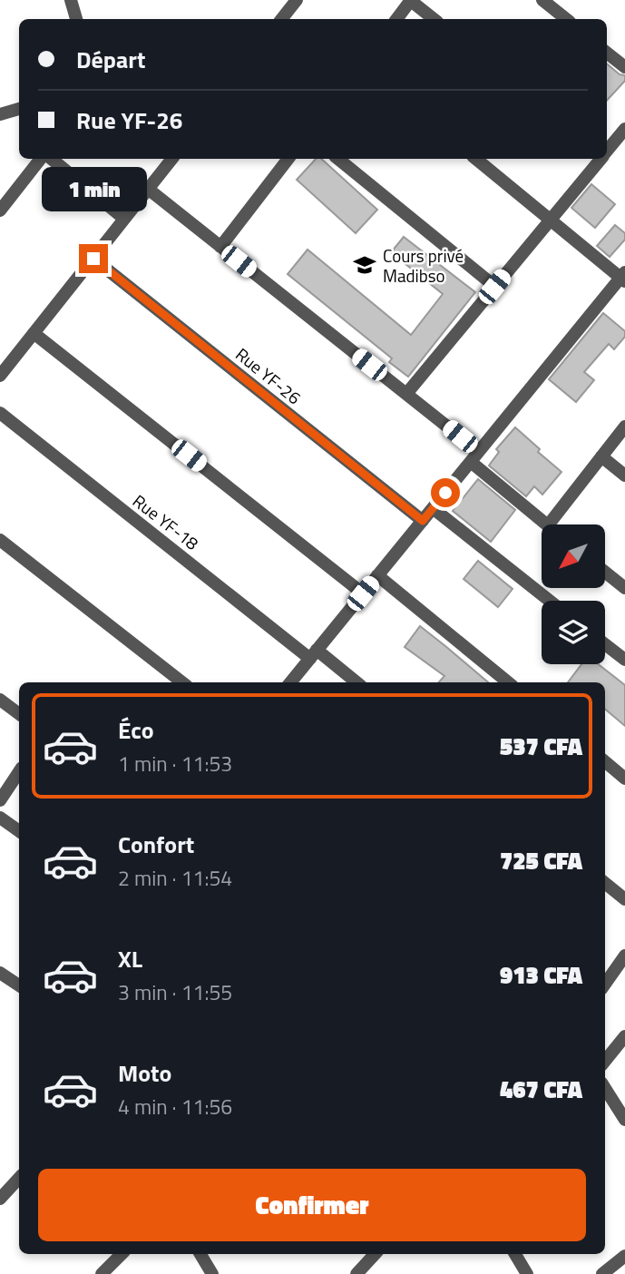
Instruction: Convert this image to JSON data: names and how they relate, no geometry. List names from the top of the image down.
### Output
{
  "streets": {
    "street": ["Rue YF-26", "Rue YF-18"]
  },
  "places": {
    "school or university": ["Cours privé Madibso"]
  },
  "north": "bottom left",
  "page": {
    "banner": ["Départ", "Rue YF-26"],
    "bubble": "1 min",
    "list": [
      {
        "name": "Éco",
        "note": "1 min · 11:53",
        "value": "537 CFA"
      },
      {
        "name": "Confort",
        "note": "2 min · 11:54",
        "value": "725 CFA"
      },
      {
        "name": "XL",
        "note": "3 min · 11:55",
        "value": "913 CFA"
      },
      {
        "name": "Moto",
        "note": "4 min · 11:56",
        "value": "467 CFA"
      }
    ],
    "buttons": "Confirmer"
  }
}
